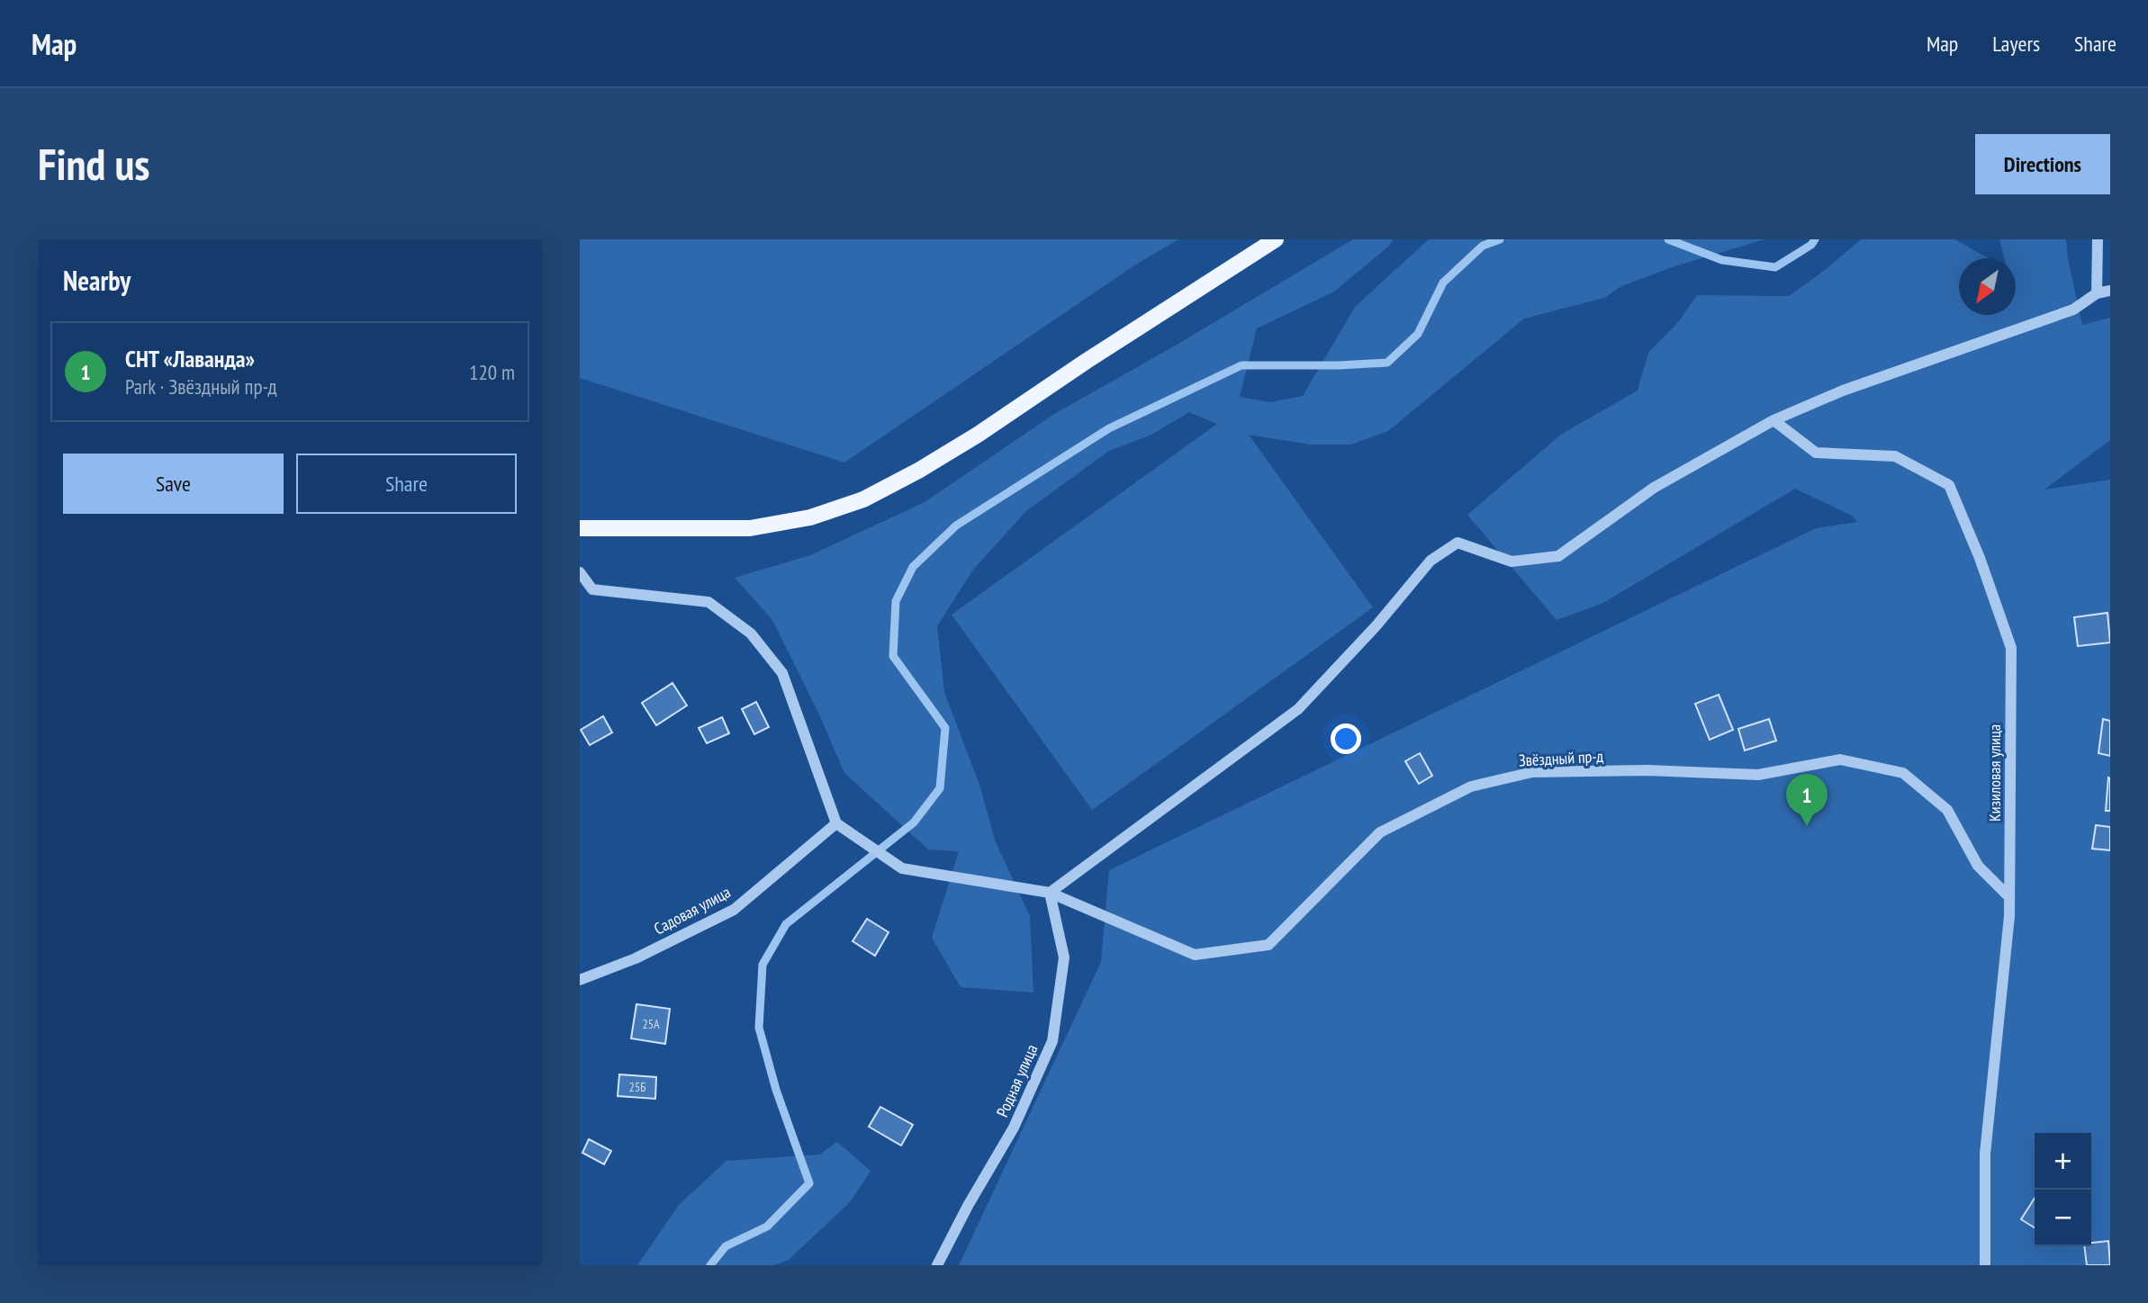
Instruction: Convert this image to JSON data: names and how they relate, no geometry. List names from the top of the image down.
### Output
{
  "streets": {
    "street": [
      "Звёздный пр-д",
      "Кизиловая улица",
      "Садовая улица",
      "Родная улица"
    ]
  },
  "crossings": [
    ["Звёздный пр-д", "Кизиловая улица"],
    ["Звёздный пр-д", "Садовая улица"],
    ["Звёздный пр-д", "Родная улица"]
  ],
  "house_numbers": ["25А", "25Б"],
  "north": "bottom left",
  "page": {
    "header": "Map",
    "nav": ["Map", "Layers", "Share"],
    "buttons": [
      "Directions",
      ["Save", "Share"]
    ],
    "title": "Find us",
    "heading": "Nearby",
    "list": [
      {
        "mark": "1",
        "name": "СНТ «Лаванда»",
        "note": "Park · Звёздный пр-д",
        "value": "120 m"
      }
    ],
    "pins": "1",
    "map_buttons": ["+", "−"]
  }
}
